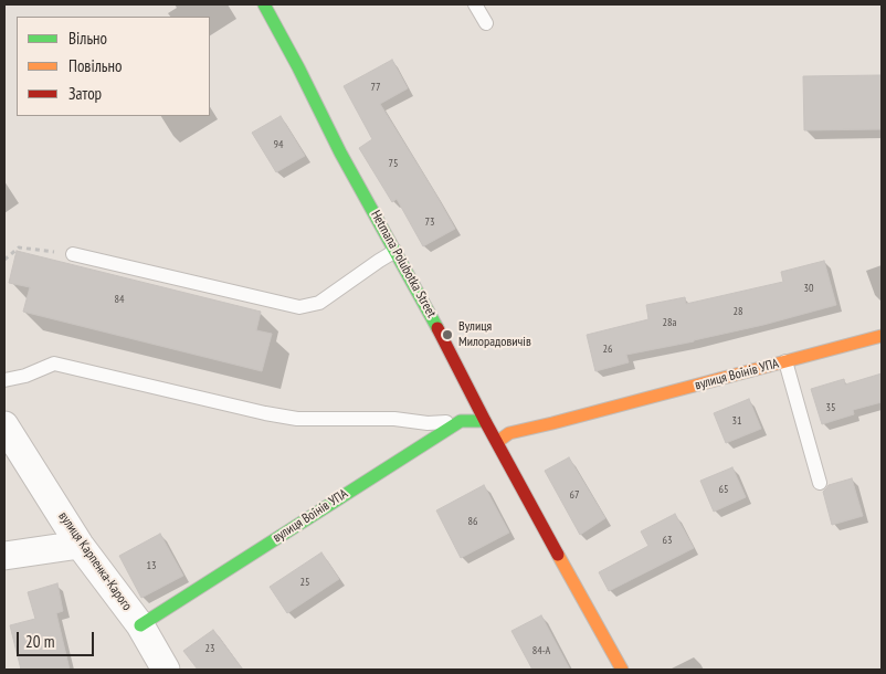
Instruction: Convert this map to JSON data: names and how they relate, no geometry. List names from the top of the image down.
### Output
{
  "streets": {
    "street": ["Hetmana Polubotka Street", "вулиця Воїнів УПА", "вулиця Карпенка-Карого"]
  },
  "crossings": [
    ["Hetmana Polubotka Street", "вулиця Воїнів УПА"],
    ["вулиця Воїнів УПА", "вулиця Карпенка-Карого"]
  ],
  "places": ["Вулиця Милорадовичів"],
  "house_numbers": [
    "77",
    "94",
    "75",
    "73",
    "30",
    "84",
    "28",
    "28а",
    "26",
    "35",
    "31",
    "65",
    "67",
    "86",
    "63",
    "13",
    "25",
    "23",
    "84-А"
  ],
  "legend": ["Вільно", "Повільно", "Затор"],
  "scale_bar": "20 m"
}
